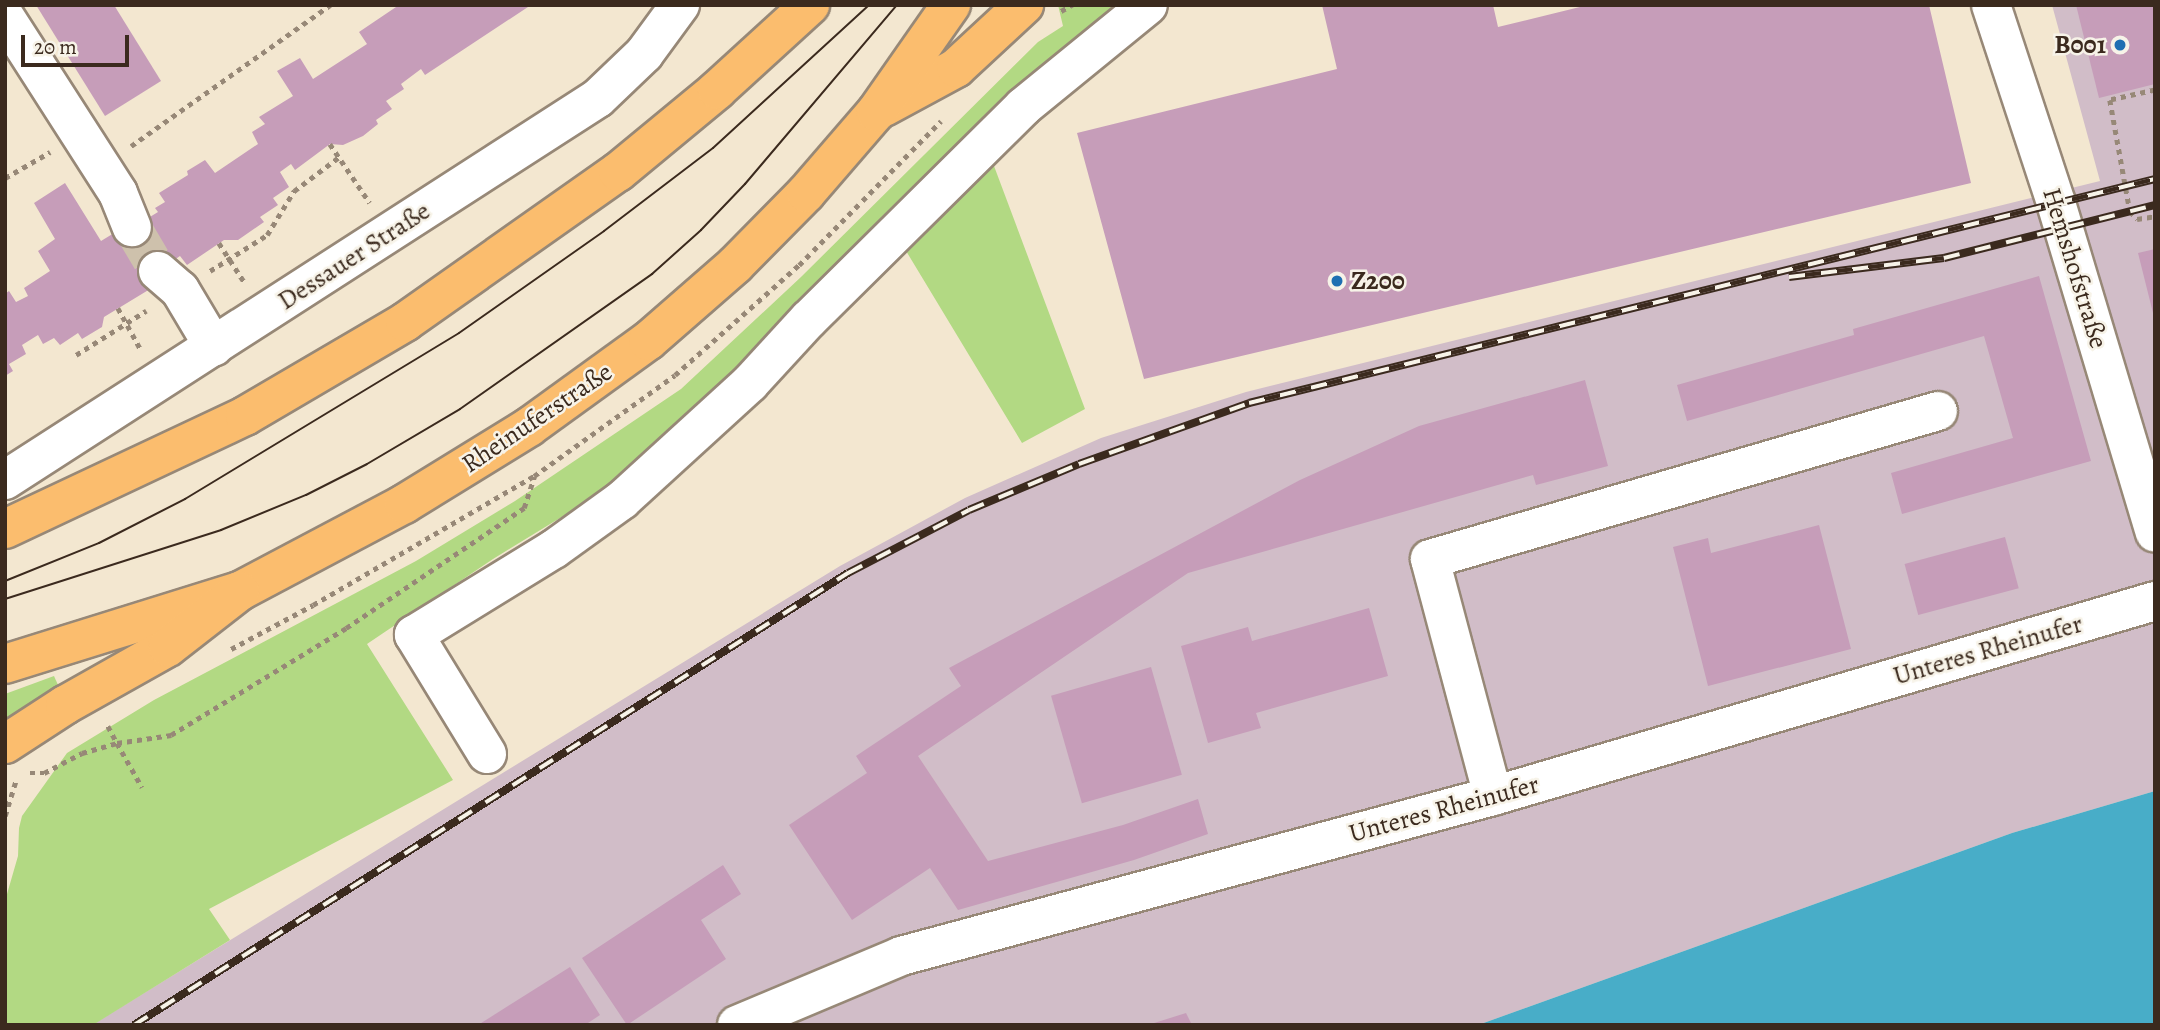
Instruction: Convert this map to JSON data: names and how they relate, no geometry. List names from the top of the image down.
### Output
{
  "streets": {
    "main road": ["Rheinuferstraße"],
    "street": ["Dessauer Straße", "Hemshofstraße", "Unteres Rheinufer"]
  },
  "places": ["B001", "Z200"],
  "scale_bar": "20 m"
}
